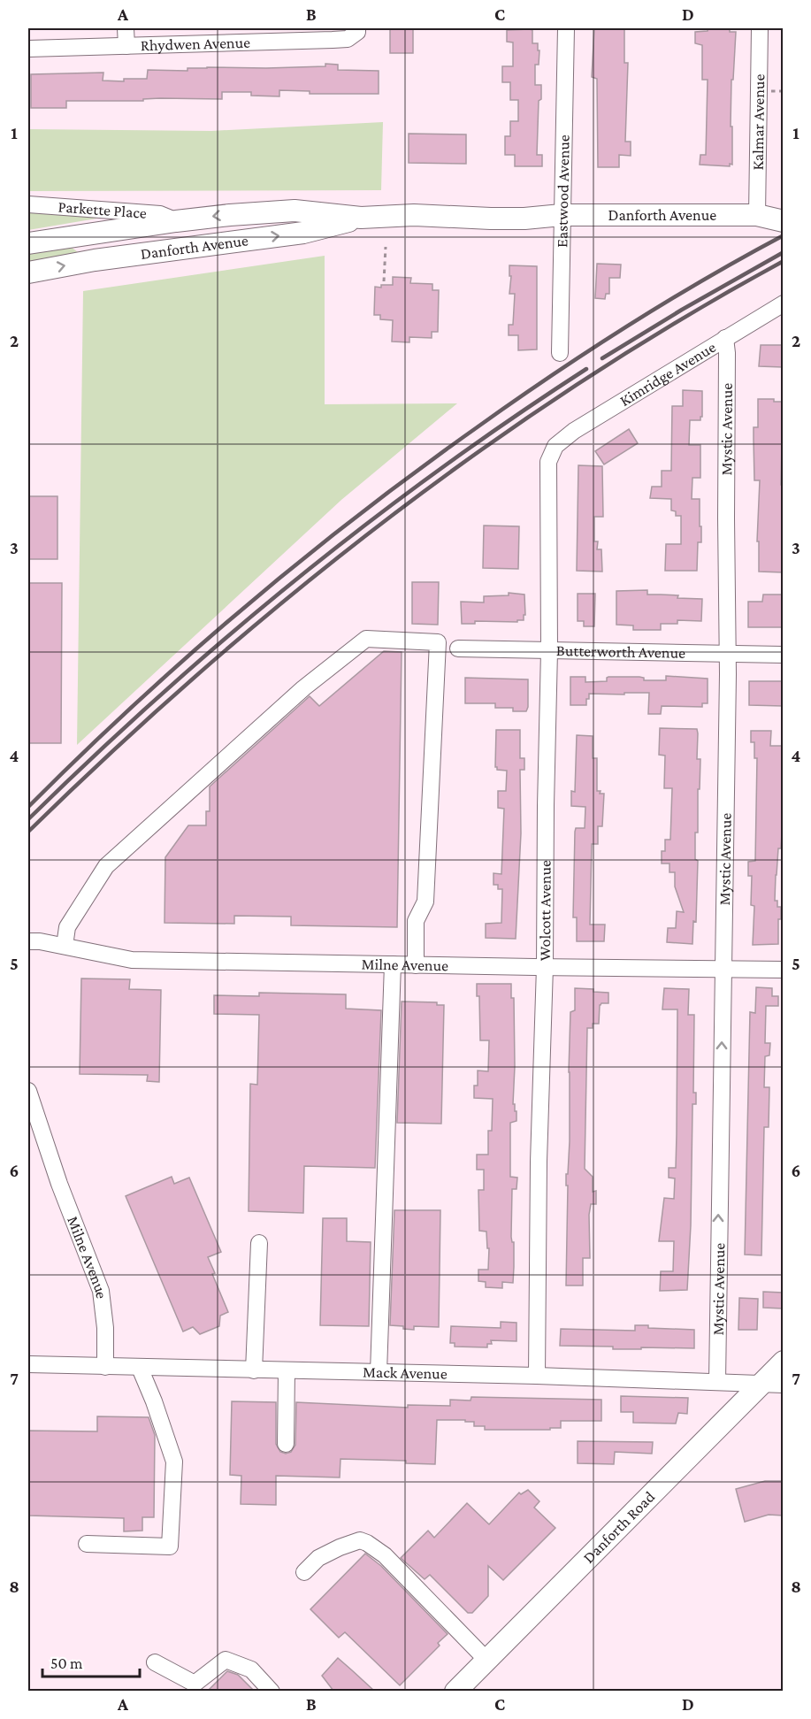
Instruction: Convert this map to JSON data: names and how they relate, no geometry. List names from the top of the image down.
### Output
{
  "streets": {
    "main road": ["Danforth Avenue", "Danforth Road"],
    "street": [
      "Rhydwen Avenue",
      "Kalmar Avenue",
      "Eastwood Avenue",
      "Parkette Place",
      "Kimridge Avenue",
      "Mystic Avenue",
      "Butterworth Avenue",
      "Wolcott Avenue",
      "Milne Avenue",
      "Mack Avenue"
    ]
  },
  "crossings": [
    ["Kalmar Avenue", "Danforth Avenue"],
    ["Eastwood Avenue", "Danforth Avenue"],
    ["Parkette Place", "Danforth Avenue"],
    ["Kimridge Avenue", "Mystic Avenue"],
    ["Kimridge Avenue", "Wolcott Avenue"],
    ["Mystic Avenue", "Butterworth Avenue"],
    ["Mystic Avenue", "Milne Avenue"],
    ["Mystic Avenue", "Mack Avenue"],
    ["Butterworth Avenue", "Wolcott Avenue"],
    ["Wolcott Avenue", "Milne Avenue"],
    ["Wolcott Avenue", "Mack Avenue"],
    ["Milne Avenue", "Mack Avenue"],
    ["Mack Avenue", "Danforth Road"]
  ],
  "one_way": ["Mystic Avenue"],
  "scale_bar": "50 m",
  "grid": {
    "columns": [
      "A",
      "B",
      "C",
      "D"
    ],
    "rows": [
      "1",
      "2",
      "3",
      "4",
      "5",
      "6",
      "7",
      "8"
    ]
  }
}
